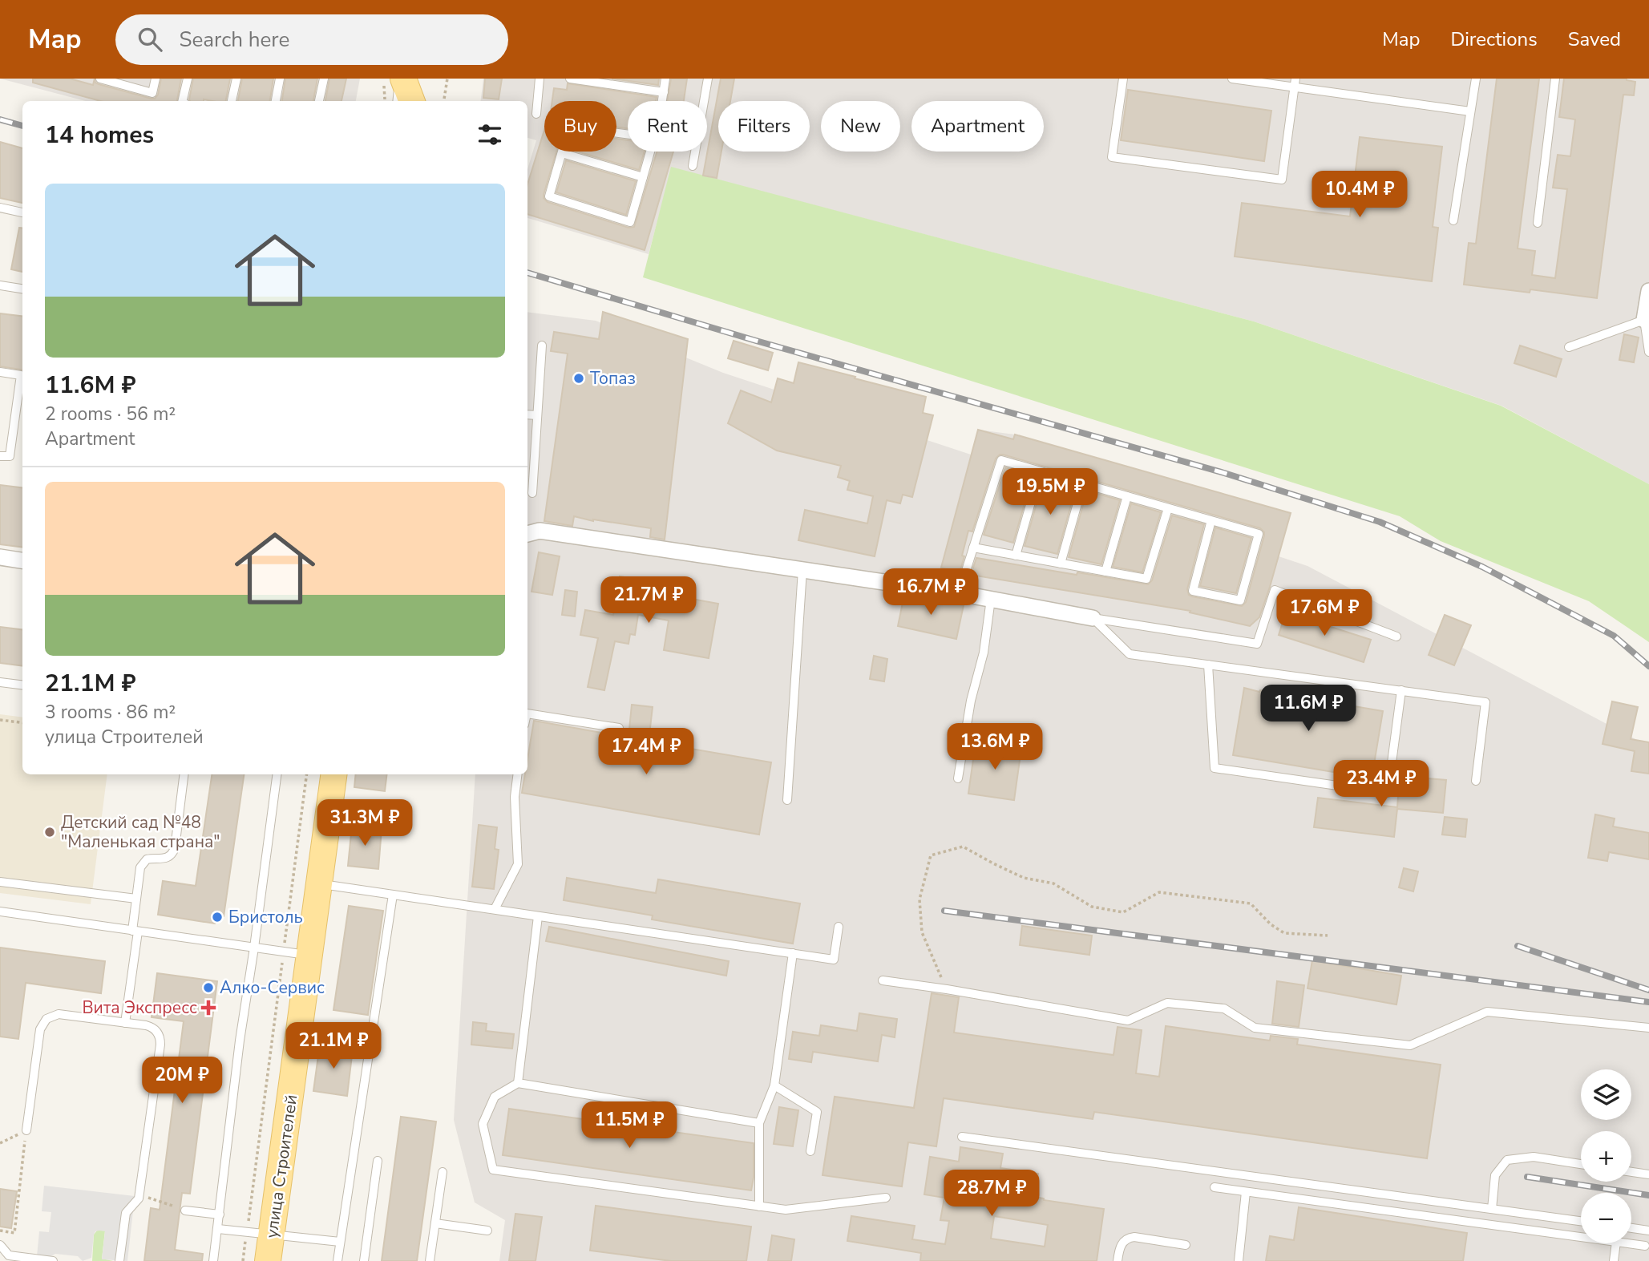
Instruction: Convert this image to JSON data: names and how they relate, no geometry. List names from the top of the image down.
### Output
{
  "streets": {
    "main road": ["улица Строителей"]
  },
  "places": {
    "other": [
      "Топаз",
      "Детский сад №48 \"Маленькая страна\"",
      "Бристоль",
      "Алко-Сервис"
    ],
    "health": ["Вита Экспресс"]
  },
  "page": {
    "header": "Map",
    "search": "Search here",
    "nav": ["Map", "Directions", "Saved"],
    "chip": [
      "Buy",
      "Rent",
      "Filters",
      "New",
      "Apartment"
    ],
    "heading": "14 homes",
    "list": [
      {
        "name": "11.6M ₽",
        "note": "2 rooms · 56 m² · Apartment"
      },
      {
        "name": "21.1M ₽",
        "note": "3 rooms · 86 m² · улица Строителей"
      }
    ],
    "price": [
      "10.4M ₽",
      "19.5M ₽",
      "16.7M ₽",
      "21.7M ₽",
      "17.6M ₽",
      "11.6M ₽",
      "13.6M ₽",
      "17.4M ₽",
      "23.4M ₽",
      "31.3M ₽",
      "21.1M ₽",
      "20M ₽",
      "11.5M ₽",
      "28.7M ₽"
    ],
    "map_buttons": ["+", "−"]
  }
}
